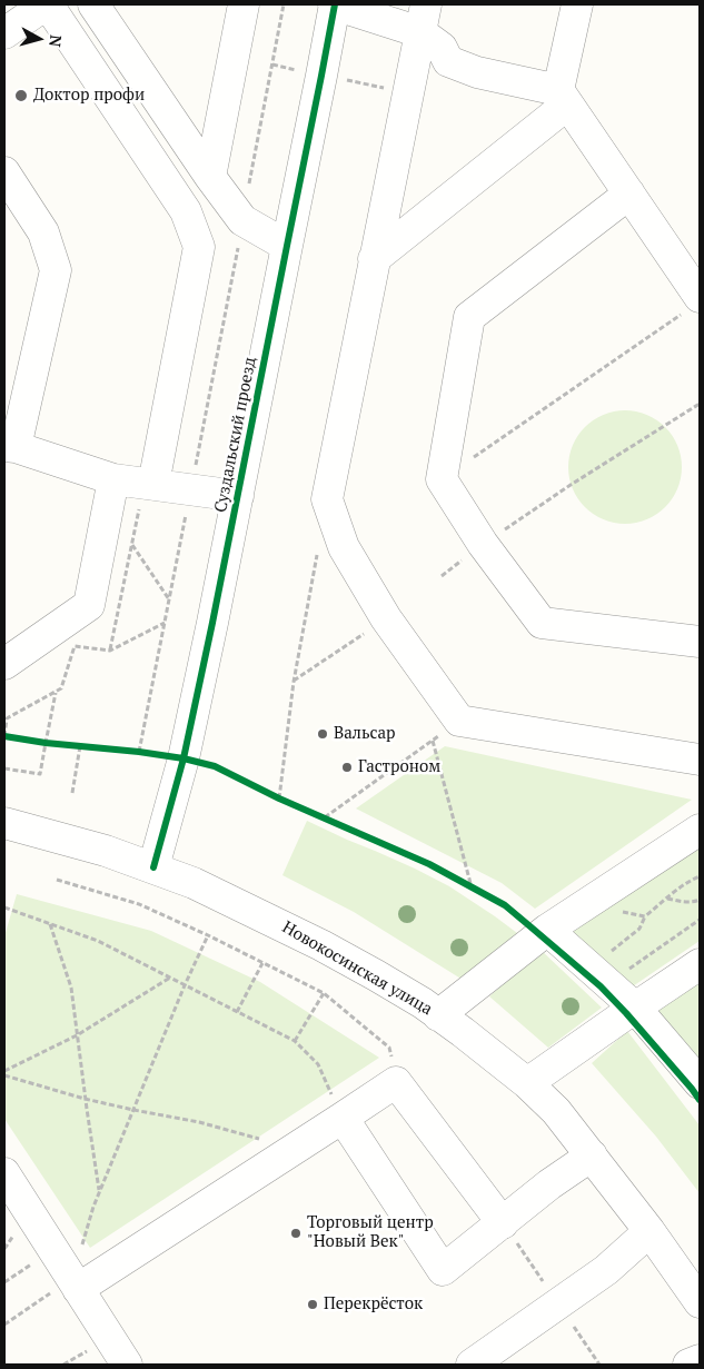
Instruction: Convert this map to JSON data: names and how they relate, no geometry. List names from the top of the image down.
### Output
{
  "streets": {
    "street": ["Суздальский проезд", "Новокосинская улица"]
  },
  "crossings": [
    ["Суздальский проезд", "Новокосинская улица"]
  ],
  "places": [
    "Доктор профи",
    "Вальсар",
    "Гастроном",
    "Торговый центр \"Новый Век\"",
    "Перекрёсток"
  ],
  "north": "right"
}
